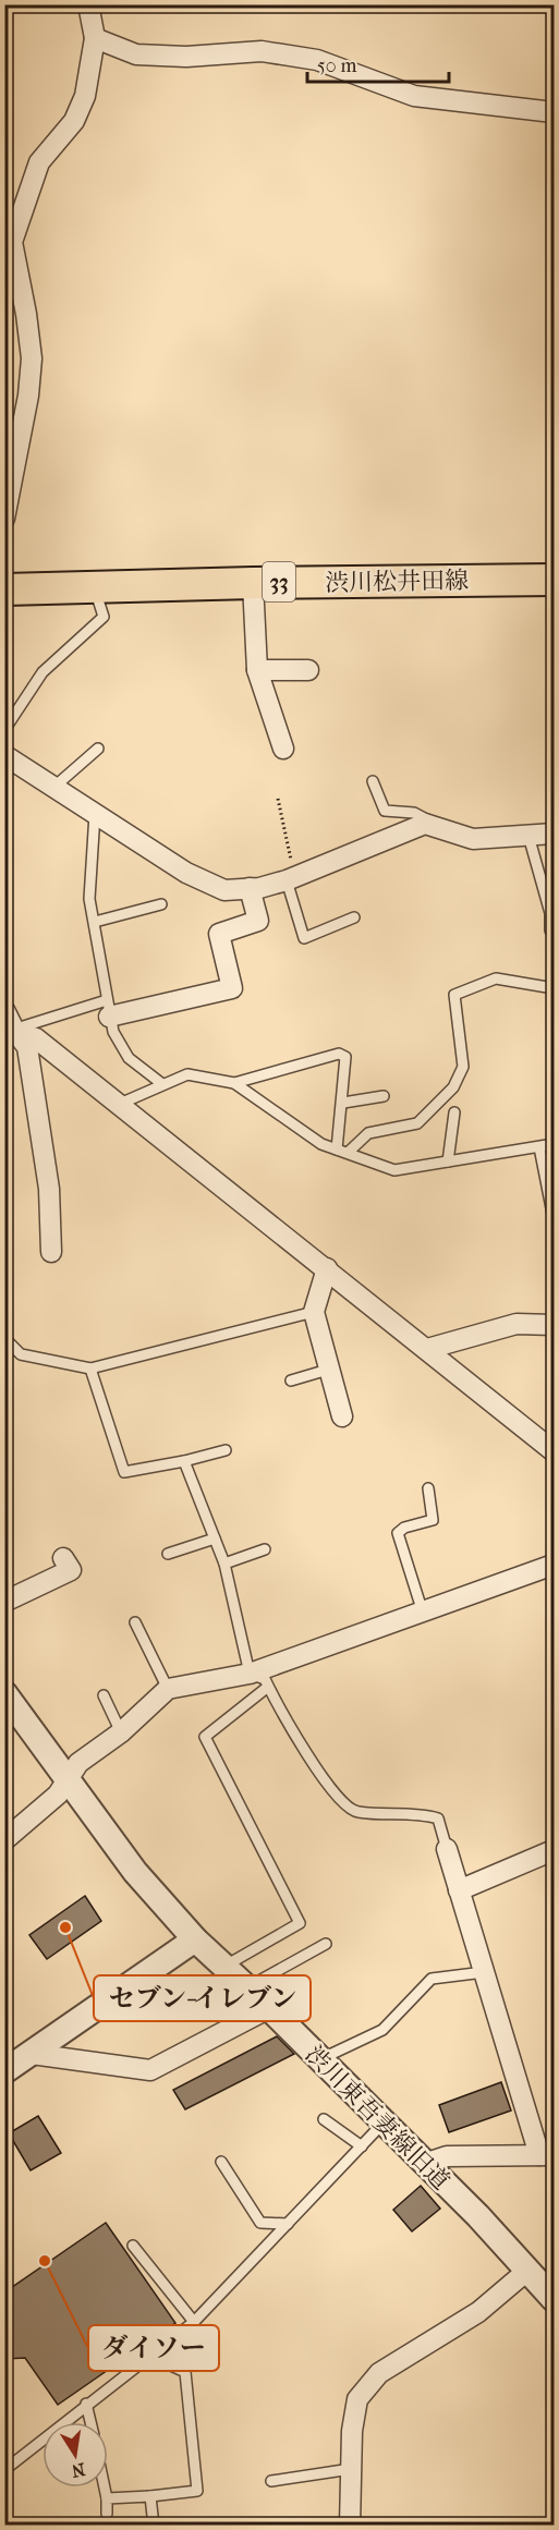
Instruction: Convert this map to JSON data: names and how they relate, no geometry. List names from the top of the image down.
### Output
{
  "streets": {
    "main road": ["渋川松井田線", "33"],
    "street": ["渋川東吾妻線旧道"]
  },
  "places": ["セブン-イレブン", "ダイソー"],
  "scale_bar": "50 m",
  "north": "bottom"
}
